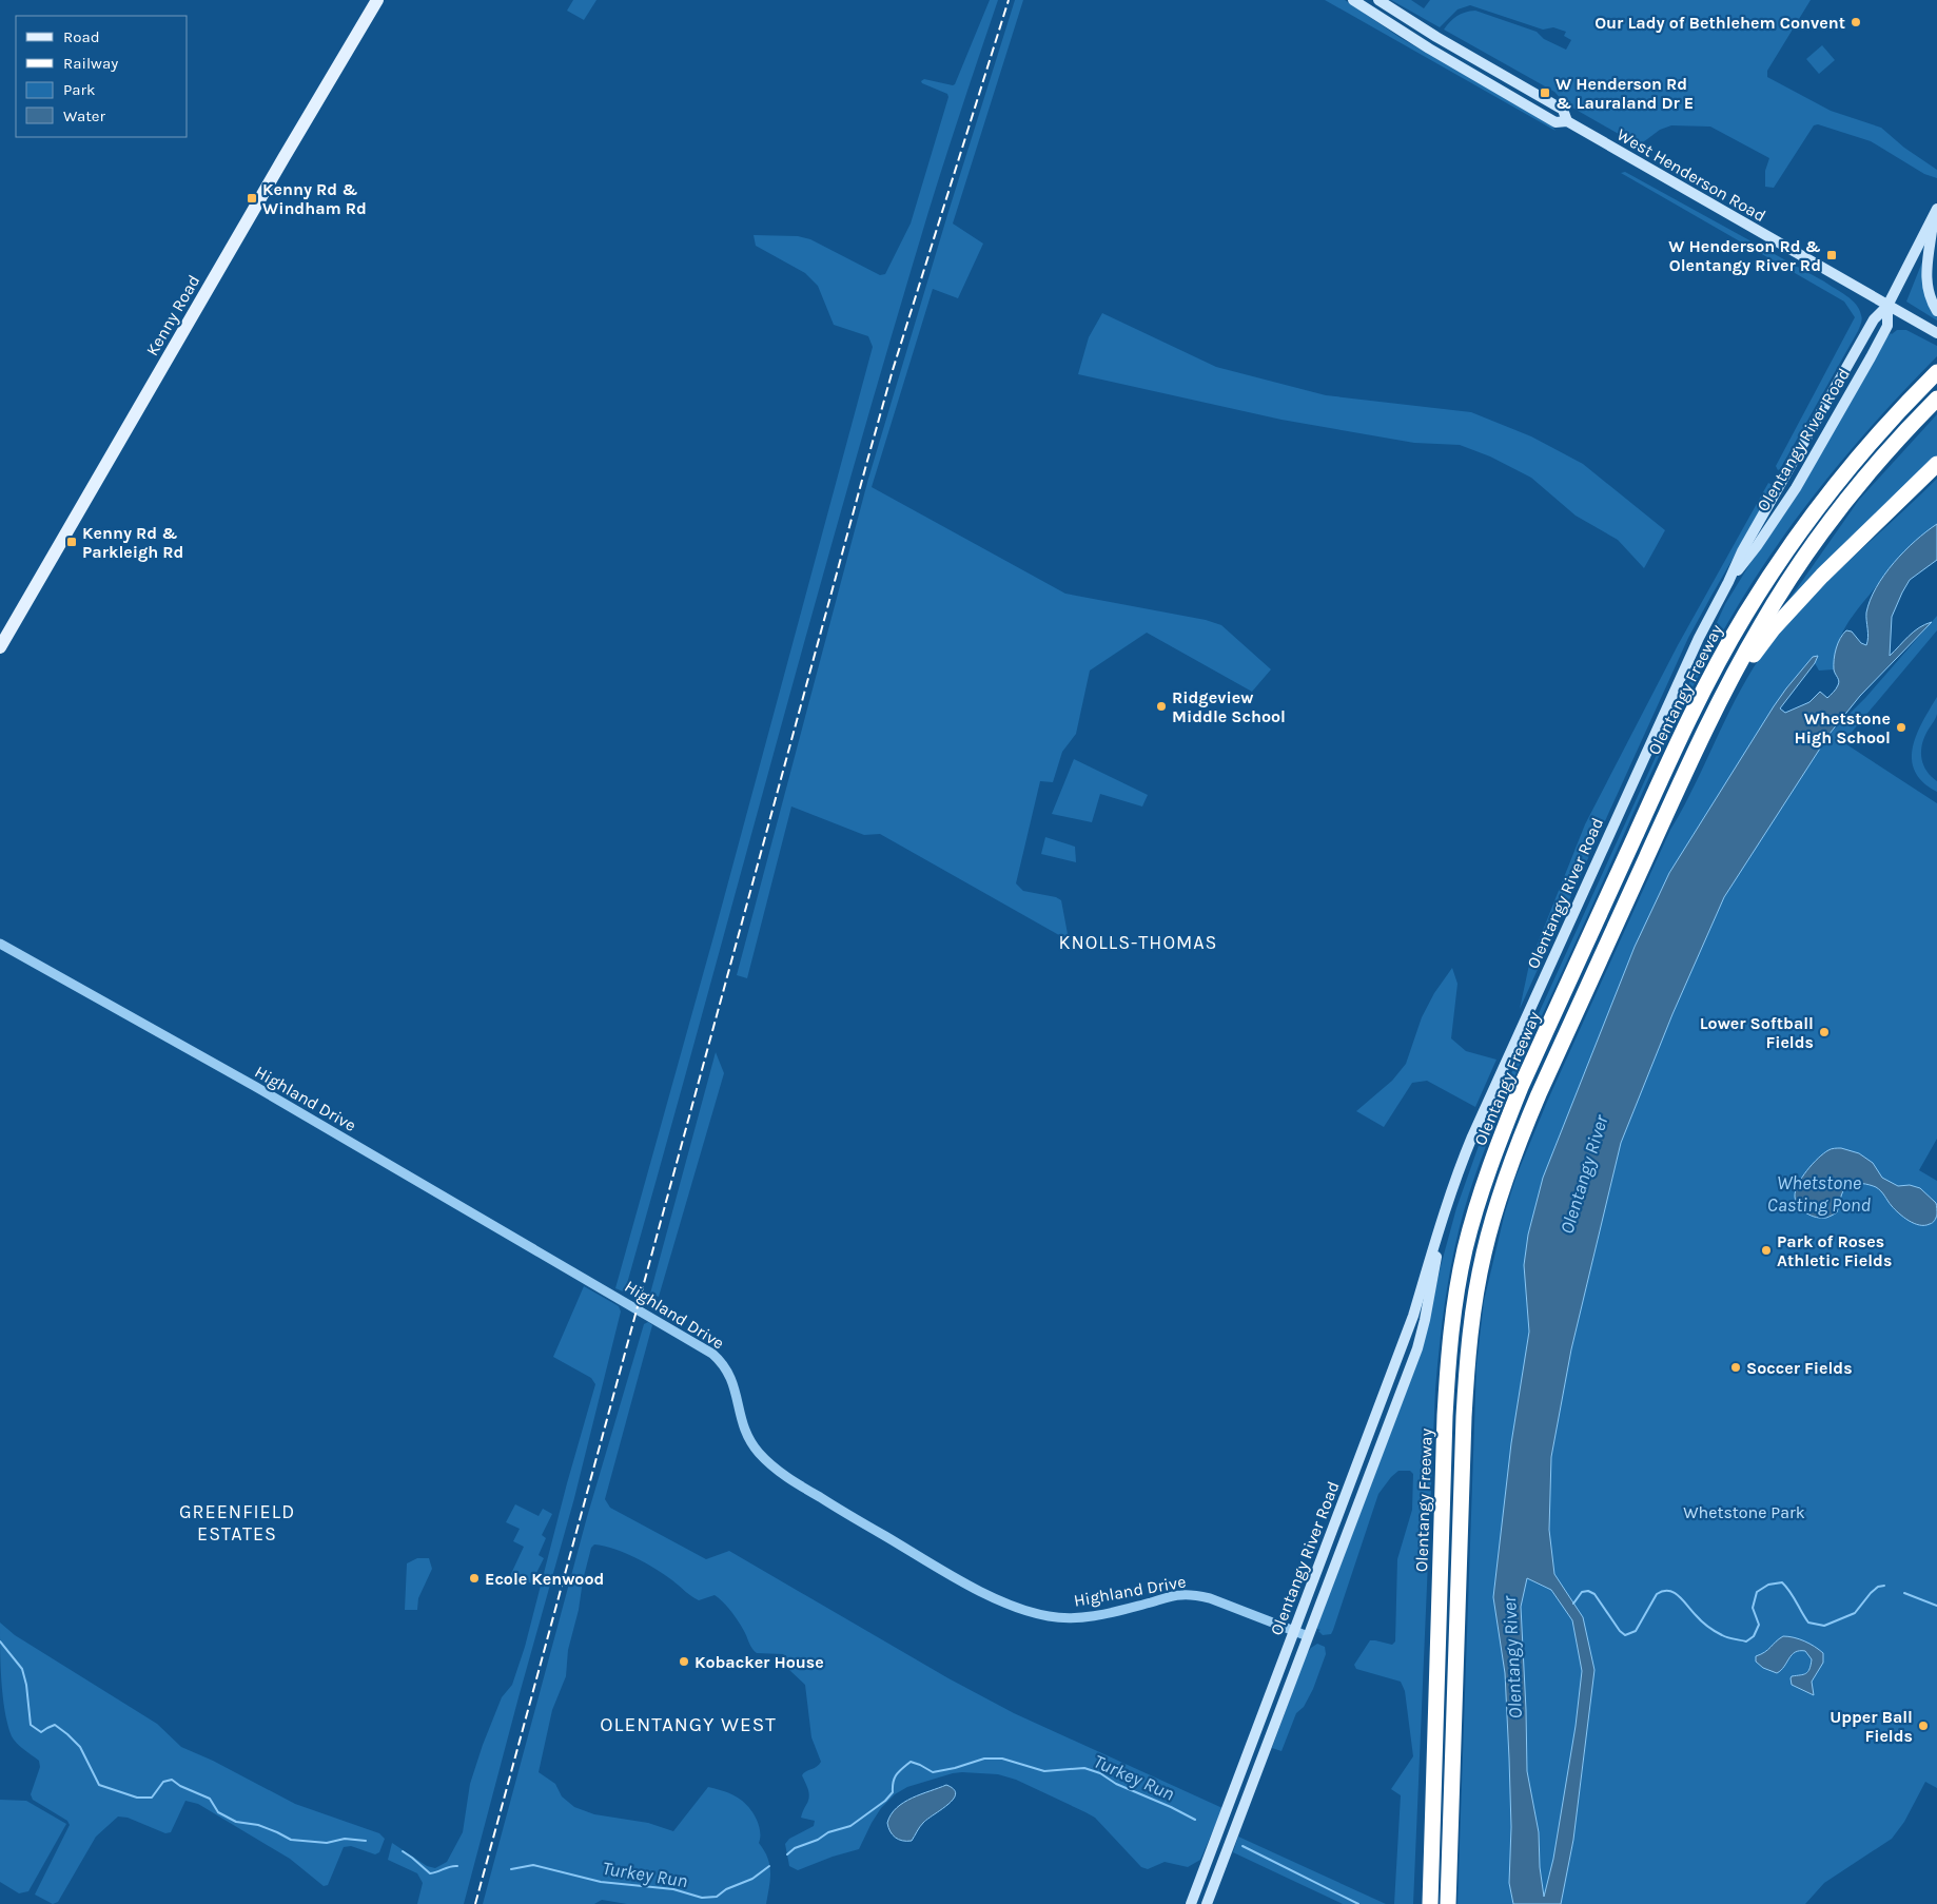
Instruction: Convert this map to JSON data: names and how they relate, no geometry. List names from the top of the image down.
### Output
{
  "streets": {
    "highway": ["Olentangy Freeway"],
    "main road": ["West Henderson Road", "Kenny Road", "Olentangy River Road"],
    "street": ["Highland Drive"]
  },
  "crossings": [
    ["West Henderson Road", "Olentangy River Road"],
    ["Olentangy River Road", "Highland Drive"]
  ],
  "districts": ["KNOLLS-THOMAS", "GREENFIELD ESTATES", "OLENTANGY WEST"],
  "water": ["Olentangy River", "Whetstone Casting Pond", "Turkey Run"],
  "parks": ["Whetstone Park"],
  "places": {
    "other": [
      "Our Lady of Bethlehem Convent",
      "Ridgeview Middle School",
      "Whetstone High School",
      "Lower Softball Fields",
      "Park of Roses Athletic Fields",
      "Soccer Fields",
      "Ecole Kenwood",
      "Kobacker House",
      "Upper Ball Fields"
    ],
    "transit": [
      "W Henderson Rd & Lauraland Dr E",
      "Kenny Rd & Windham Rd",
      "W Henderson Rd & Olentangy River Rd",
      "Kenny Rd & Parkleigh Rd"
    ]
  },
  "legend": [
    "Road",
    "Railway",
    "Park",
    "Water"
  ]
}
